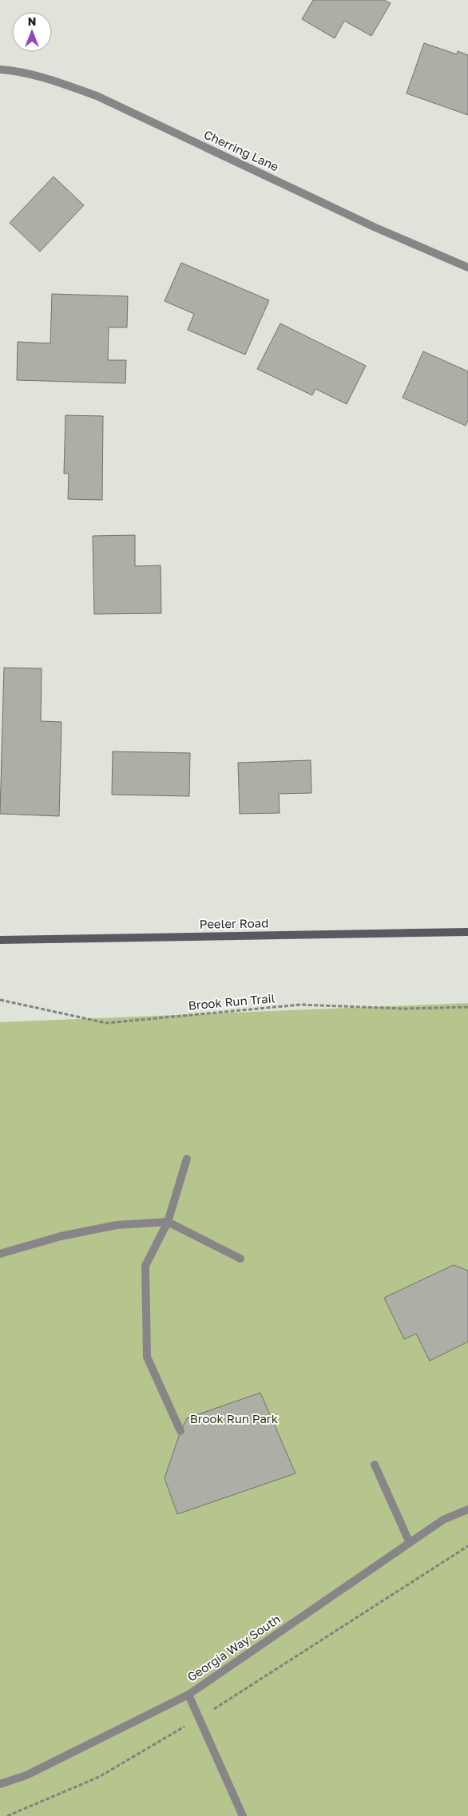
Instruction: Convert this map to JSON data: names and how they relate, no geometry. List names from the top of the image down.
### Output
{
  "streets": {
    "street": ["Cherring Lane", "Peeler Road", "Georgia Way South"],
    "path": ["Brook Run Trail"]
  },
  "parks": ["Brook Run Park"],
  "north": "top"
}
